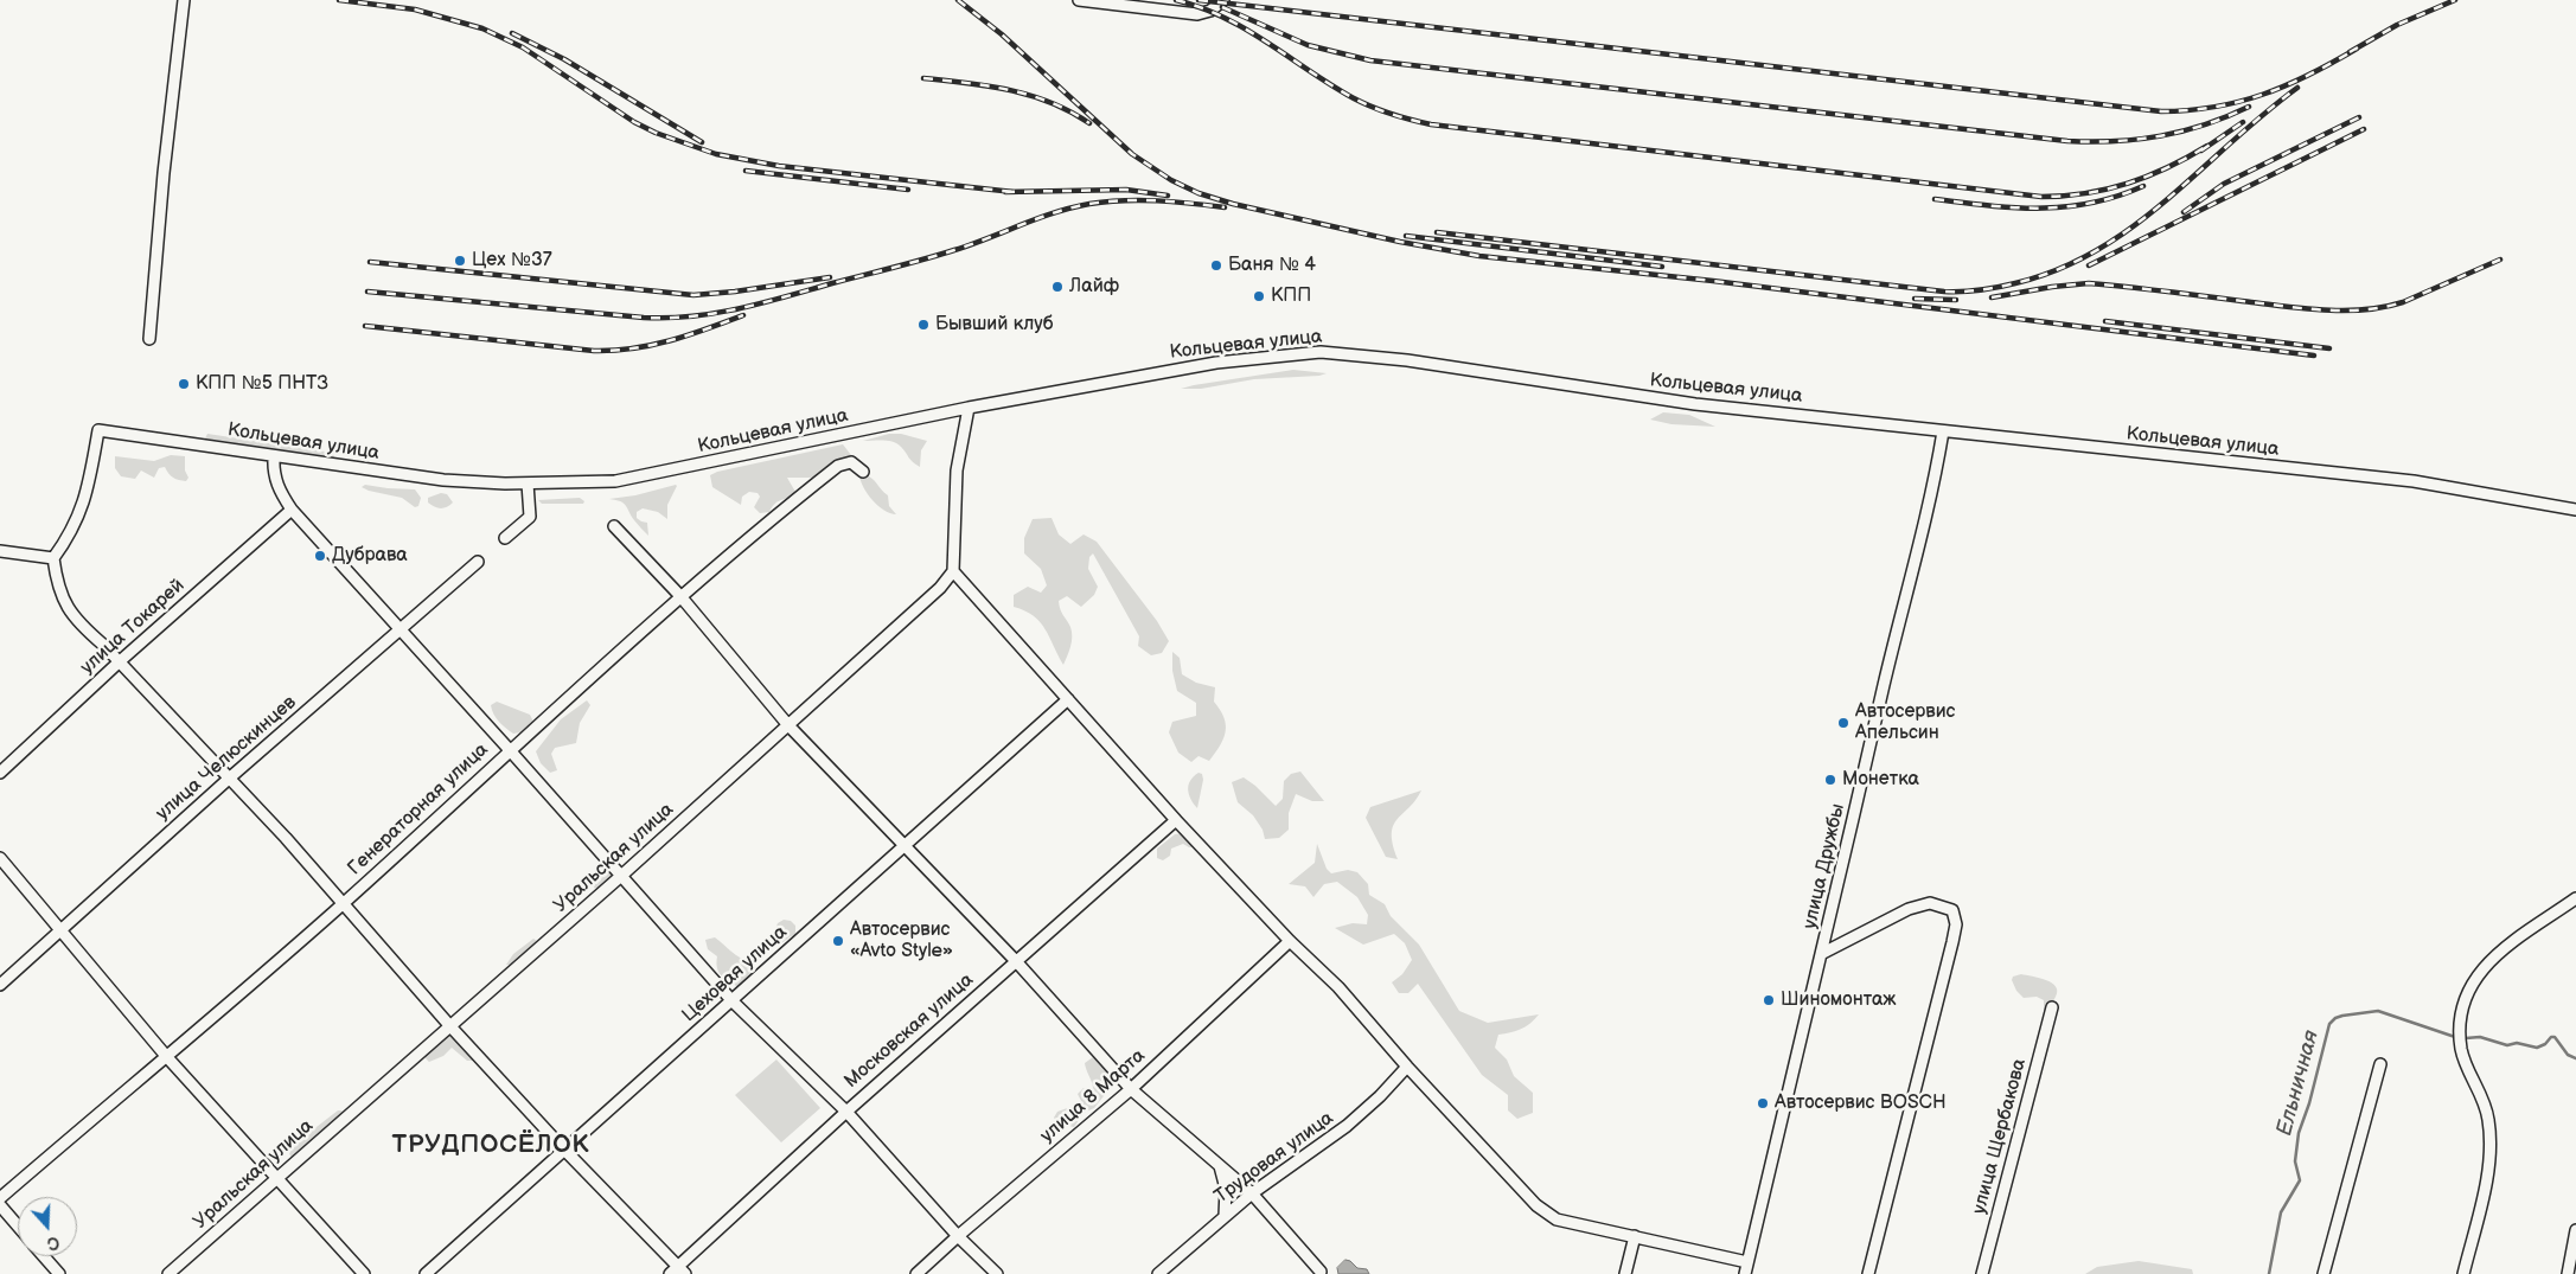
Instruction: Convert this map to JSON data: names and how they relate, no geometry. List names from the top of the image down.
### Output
{
  "streets": {
    "street": [
      "Кольцевая улица",
      "улица Токарей",
      "улица Челюскинцев",
      "Генераторная улица",
      "Уральская улица",
      "улица Дружбы",
      "Цеховая улица",
      "Московская улица",
      "улица 8 Марта",
      "улица Щербакова",
      "Трудовая улица"
    ]
  },
  "crossings": [
    ["Кольцевая улица", "улица Дружбы"]
  ],
  "districts": ["ТРУДПОСЁЛОК"],
  "water": ["Ельничная"],
  "places": [
    "Цех №37",
    "Баня № 4",
    "Лайф",
    "КПП",
    "Бывший клуб",
    "КПП №5 ПНТЗ",
    "Дубрава",
    "Автосервис Апельсин",
    "Монетка",
    "Автосервис «Avto Style»",
    "Шиномонтаж",
    "Автосервис BOSCH"
  ],
  "north": "bottom"
}
